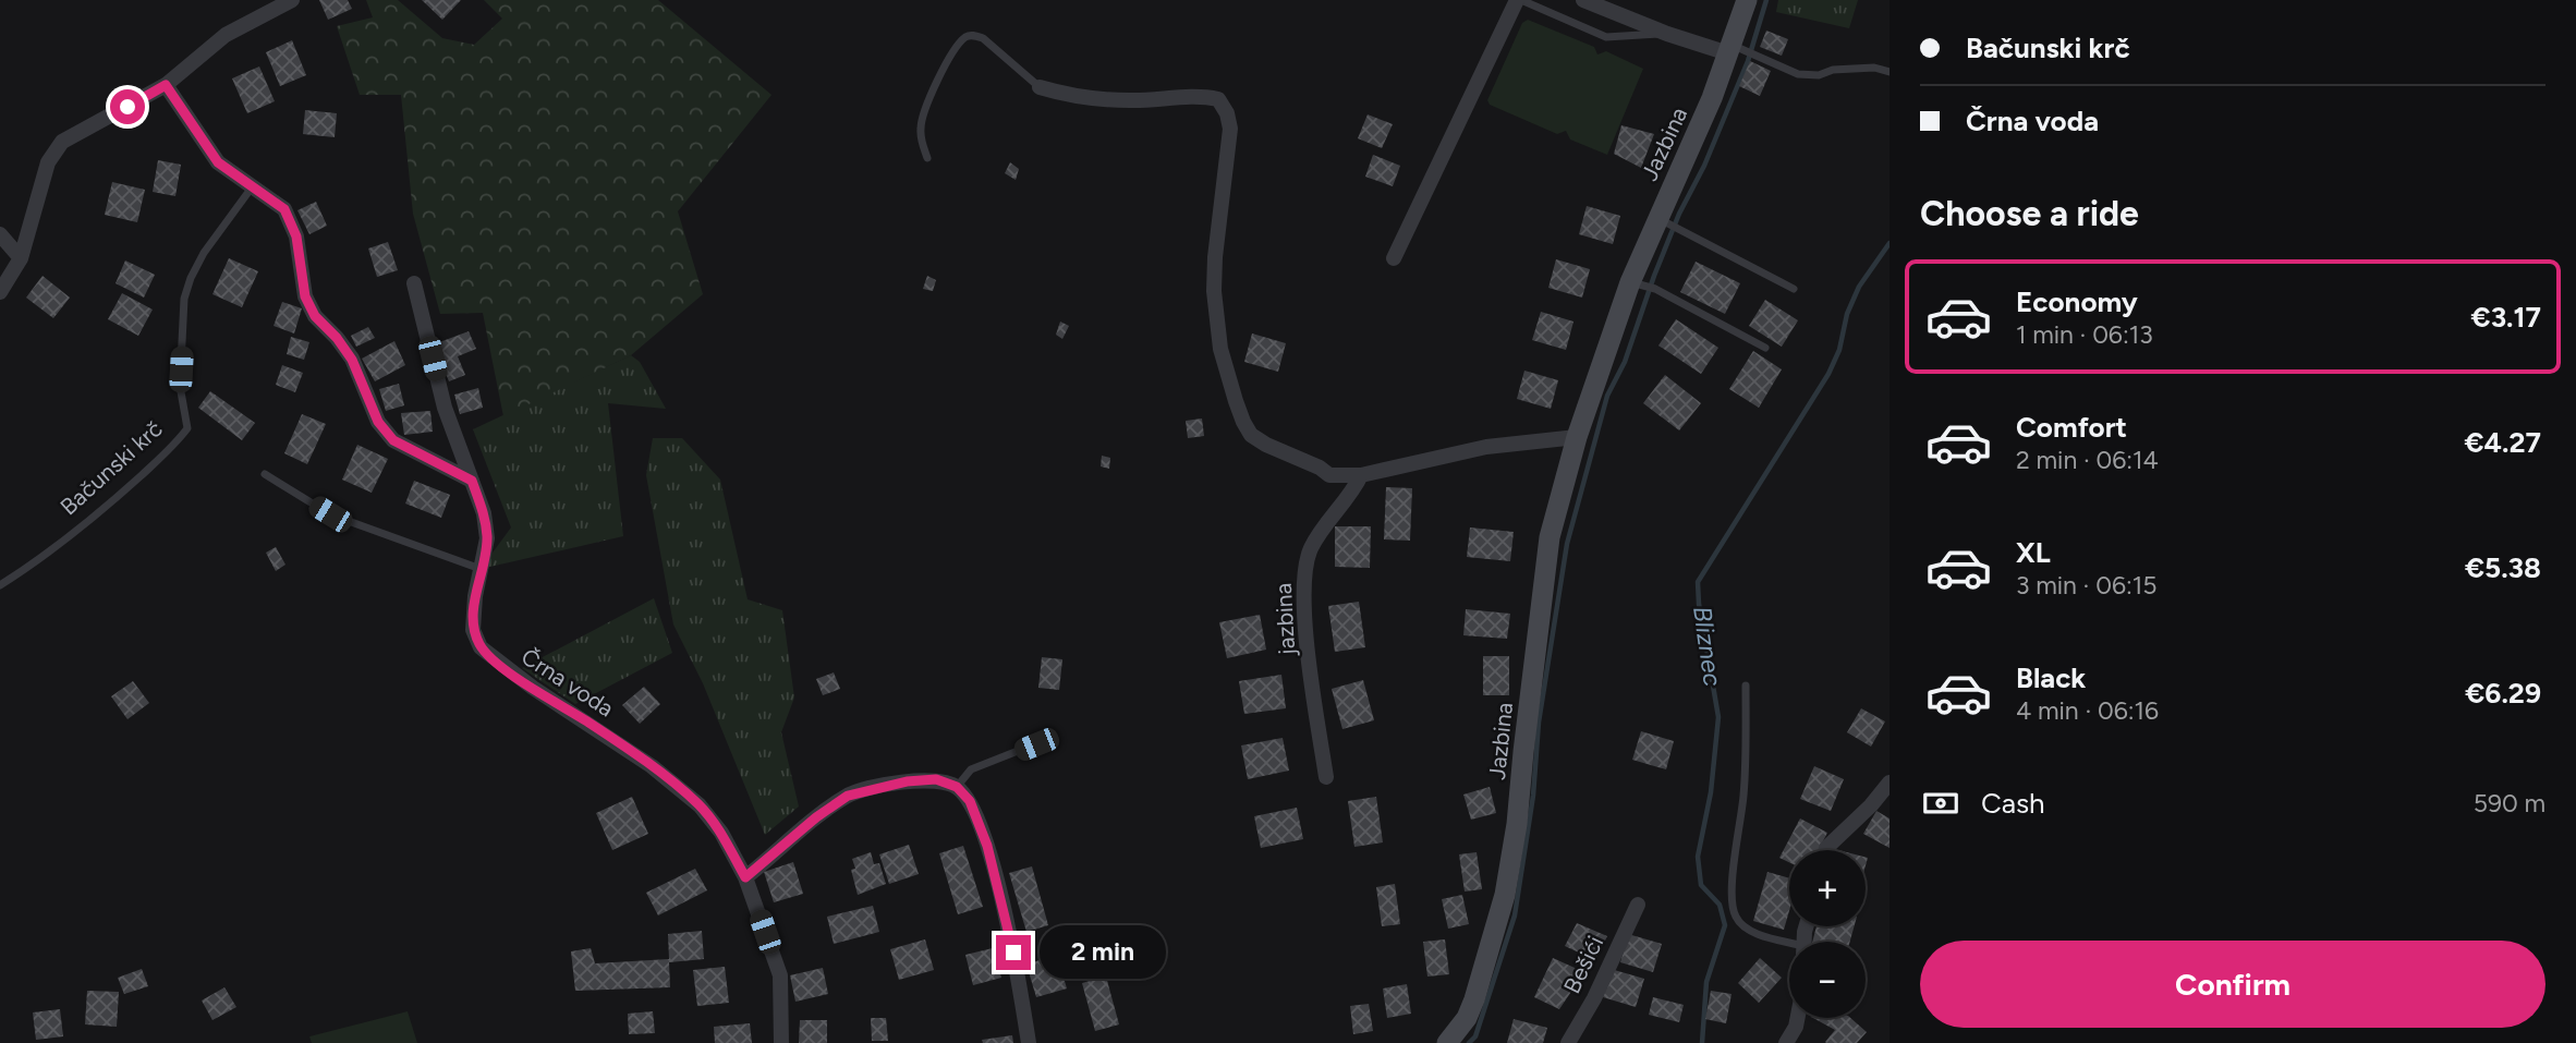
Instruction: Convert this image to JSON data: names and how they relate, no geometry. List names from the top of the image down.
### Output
{
  "streets": {
    "street": [
      "Jazbina",
      "jazbina",
      "Črna voda",
      "Bešići"
    ],
    "lane": ["Bačunski krč"]
  },
  "water": ["Bliznec"],
  "page": {
    "banner": ["Bačunski krč", "Črna voda"],
    "heading": "Choose a ride",
    "list": [
      {
        "name": "Economy",
        "note": "1 min · 06:13",
        "value": "€3.17"
      },
      {
        "name": "Comfort",
        "note": "2 min · 06:14",
        "value": "€4.27"
      },
      {
        "name": "XL",
        "note": "3 min · 06:15",
        "value": "€5.38"
      },
      {
        "name": "Black",
        "note": "4 min · 06:16",
        "value": "€6.29"
      }
    ],
    "pay": ["Cash", "590 m"],
    "map_buttons": ["+", "−"],
    "bubble": "2 min",
    "buttons": "Confirm"
  }
}
